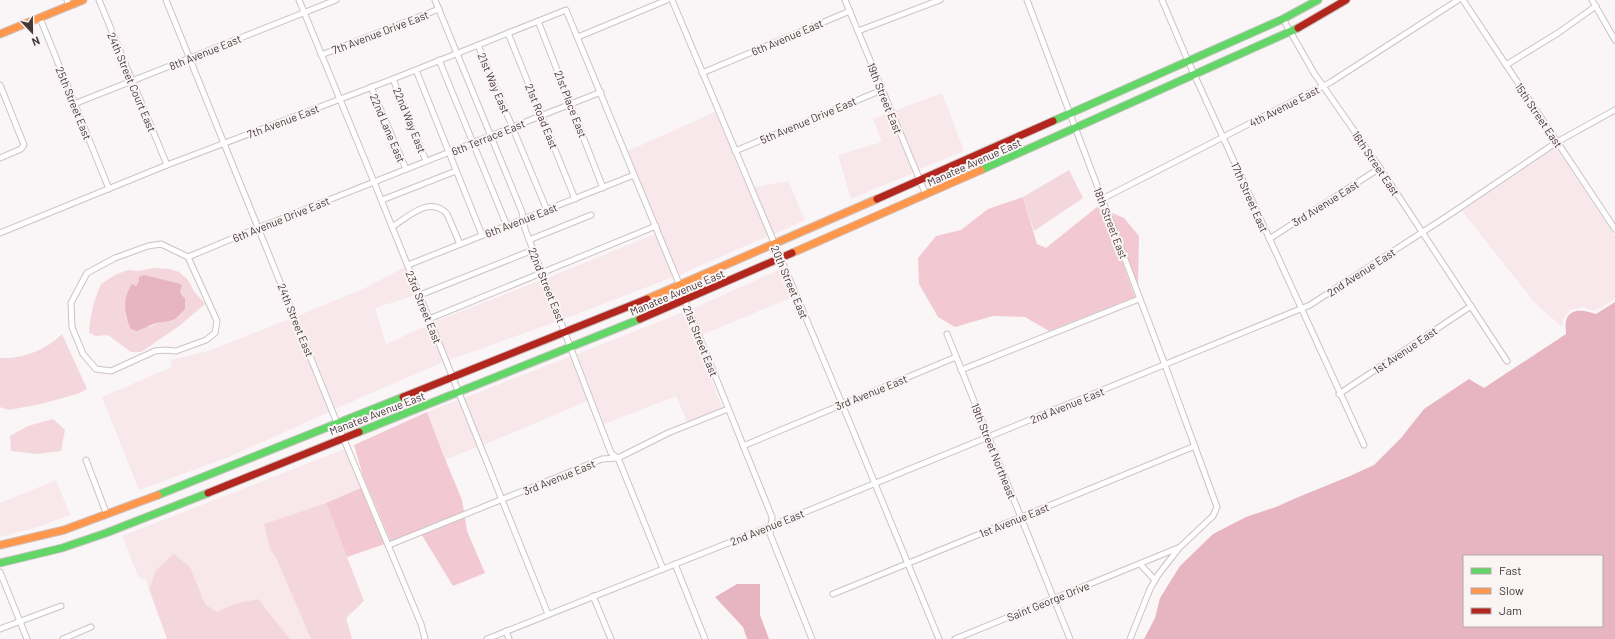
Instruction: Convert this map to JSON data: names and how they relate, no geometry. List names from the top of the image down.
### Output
{
  "streets": {
    "main road": ["Manatee Avenue East"],
    "street": [
      "7th Avenue Drive East",
      "6th Avenue East",
      "8th Avenue East",
      "24th Street Court East",
      "21st Way East",
      "19th Street East",
      "25th Street East",
      "21st Place East",
      "4th Avenue East",
      "15th Street East",
      "21st Road East",
      "22nd Way East",
      "5th Avenue Drive East",
      "7th Avenue East",
      "22nd Lane East",
      "6th Terrace East",
      "16th Street East",
      "17th Street East",
      "3rd Avenue East",
      "6th Avenue Drive East",
      "18th Street East",
      "2nd Avenue East",
      "20th Street East",
      "22nd Street East",
      "23rd Street East",
      "24th Street East",
      "21st Street East",
      "1st Avenue East",
      "19th Street Northeast",
      "Saint George Drive"
    ]
  },
  "crossings": [
    ["7th Avenue Drive East", "22nd Street East"],
    ["7th Avenue Drive East", "23rd Street East"],
    ["6th Avenue East", "21st Way East"],
    ["6th Avenue East", "19th Street East"],
    ["6th Avenue East", "21st Place East"],
    ["6th Avenue East", "21st Road East"],
    ["6th Avenue East", "20th Street East"],
    ["6th Avenue East", "22nd Street East"],
    ["6th Avenue East", "23rd Street East"],
    ["6th Avenue East", "21st Street East"],
    ["8th Avenue East", "24th Street Court East"],
    ["8th Avenue East", "25th Street East"],
    ["8th Avenue East", "23rd Street East"],
    ["8th Avenue East", "24th Street East"],
    ["24th Street Court East", "7th Avenue East"],
    ["21st Way East", "7th Avenue East"],
    ["21st Way East", "6th Terrace East"],
    ["19th Street East", "5th Avenue Drive East"],
    ["19th Street East", "Manatee Avenue East"],
    ["25th Street East", "7th Avenue East"],
    ["21st Place East", "7th Avenue East"],
    ["21st Place East", "6th Terrace East"],
    ["4th Avenue East", "16th Street East"],
    ["4th Avenue East", "17th Street East"],
    ["4th Avenue East", "18th Street East"],
    ["15th Street East", "2nd Avenue East"],
    ["21st Road East", "7th Avenue East"],
    ["21st Road East", "6th Terrace East"],
    ["22nd Way East", "7th Avenue East"],
    ["22nd Way East", "6th Terrace East"],
    ["5th Avenue Drive East", "20th Street East"],
    ["7th Avenue East", "22nd Lane East"],
    ["7th Avenue East", "22nd Street East"],
    ["7th Avenue East", "23rd Street East"],
    ["7th Avenue East", "24th Street East"],
    ["7th Avenue East", "21st Street East"],
    ["22nd Lane East", "6th Terrace East"],
    ["6th Terrace East", "6th Avenue Drive East"],
    ["6th Terrace East", "22nd Street East"],
    ["6th Terrace East", "23rd Street East"],
    ["6th Terrace East", "21st Street East"],
    ["Manatee Avenue East", "16th Street East"],
    ["Manatee Avenue East", "17th Street East"],
    ["Manatee Avenue East", "18th Street East"],
    ["Manatee Avenue East", "20th Street East"],
    ["Manatee Avenue East", "22nd Street East"],
    ["Manatee Avenue East", "23rd Street East"],
    ["Manatee Avenue East", "24th Street East"],
    ["Manatee Avenue East", "21st Street East"],
    ["16th Street East", "3rd Avenue East"],
    ["16th Street East", "2nd Avenue East"],
    ["16th Street East", "1st Avenue East"],
    ["17th Street East", "3rd Avenue East"],
    ["17th Street East", "2nd Avenue East"],
    ["17th Street East", "1st Avenue East"],
    ["3rd Avenue East", "20th Street East"],
    ["3rd Avenue East", "22nd Street East"],
    ["3rd Avenue East", "23rd Street East"],
    ["3rd Avenue East", "24th Street East"],
    ["3rd Avenue East", "21st Street East"],
    ["6th Avenue Drive East", "23rd Street East"],
    ["6th Avenue Drive East", "24th Street East"],
    ["18th Street East", "2nd Avenue East"],
    ["18th Street East", "1st Avenue East"],
    ["18th Street East", "Saint George Drive"],
    ["2nd Avenue East", "20th Street East"],
    ["2nd Avenue East", "22nd Street East"],
    ["2nd Avenue East", "23rd Street East"],
    ["2nd Avenue East", "21st Street East"],
    ["2nd Avenue East", "19th Street Northeast"],
    ["20th Street East", "1st Avenue East"],
    ["1st Avenue East", "19th Street Northeast"],
    ["19th Street Northeast", "Saint George Drive"]
  ],
  "legend": ["Fast", "Slow", "Jam"],
  "north": "bottom"
}
